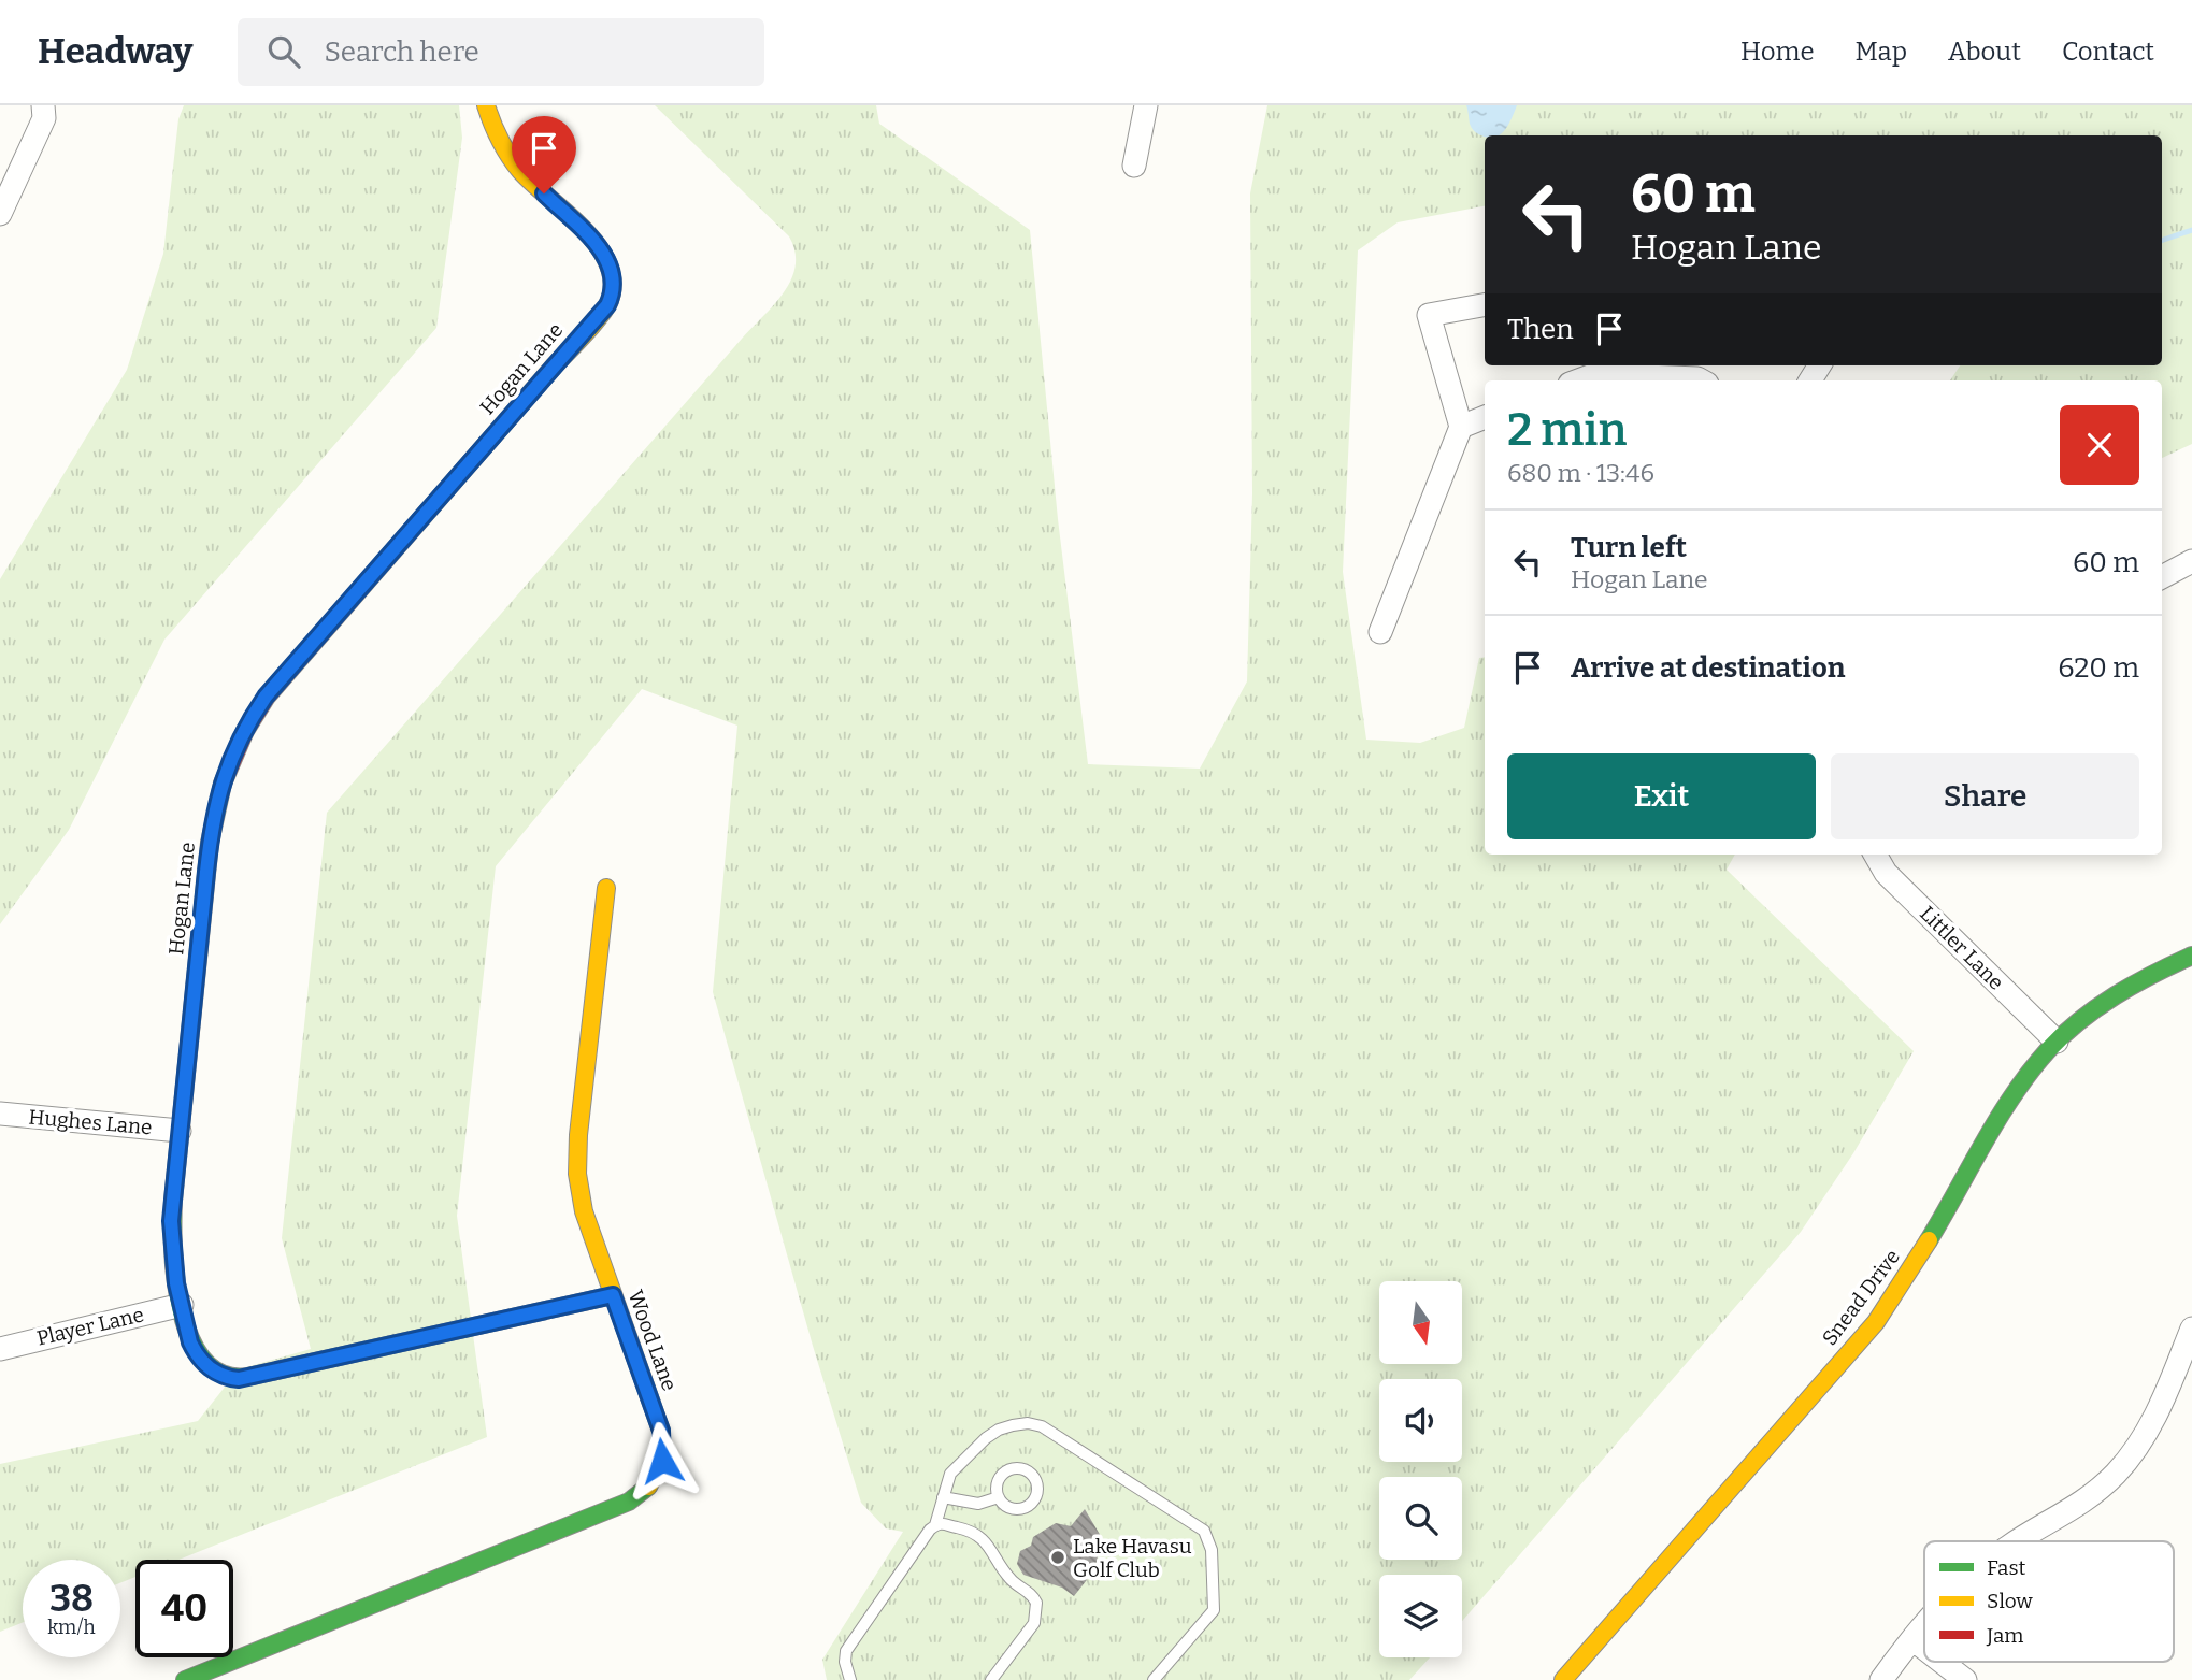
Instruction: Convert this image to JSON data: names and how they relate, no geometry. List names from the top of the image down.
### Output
{
  "streets": {
    "street": [
      "Hogan Lane",
      "Littler Lane",
      "Hughes Lane",
      "Snead Drive",
      "Player Lane",
      "Wood Lane"
    ]
  },
  "crossings": [
    ["Hogan Lane", "Hughes Lane"],
    ["Hogan Lane", "Player Lane"],
    ["Hogan Lane", "Wood Lane"],
    ["Littler Lane", "Snead Drive"]
  ],
  "places": ["Lake Havasu Golf Club"],
  "legend": ["Fast", "Slow", "Jam"],
  "north": "bottom",
  "page": {
    "header": "Headway",
    "search": "Search here",
    "nav": [
      "Home",
      "Map",
      "About",
      "Contact"
    ],
    "turn": ["60 m", "Hogan Lane"],
    "then": "Then",
    "heading": ["2 min", "680 m · 13:46"],
    "list": [
      {
        "name": "Turn left",
        "note": "Hogan Lane",
        "value": "60 m"
      },
      {
        "name": "Arrive at destination",
        "value": "620 m"
      }
    ],
    "buttons": ["Exit", "Share"],
    "speed": "38 km/h",
    "limit": "40"
  }
}
